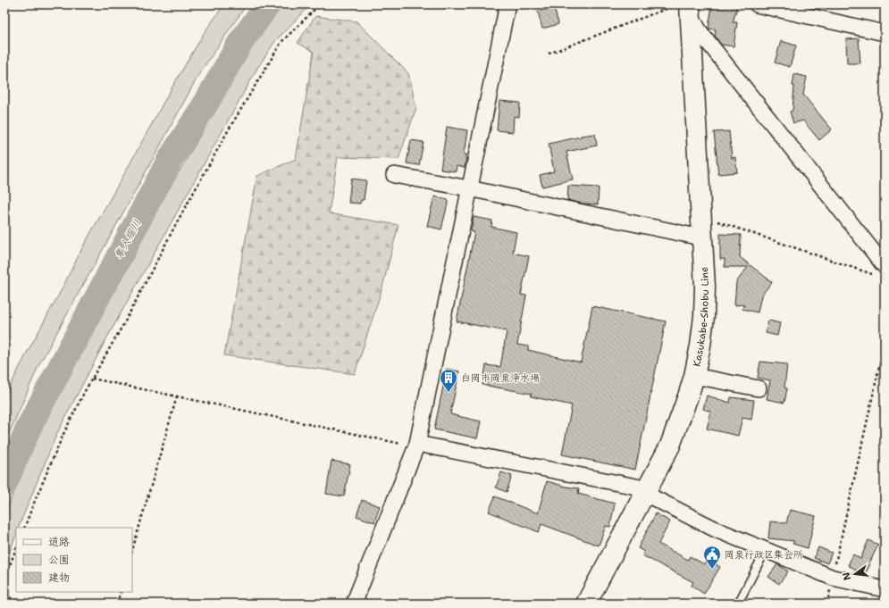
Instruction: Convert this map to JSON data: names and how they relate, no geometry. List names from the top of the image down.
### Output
{
  "streets": {
    "main road": ["Kasukabe-Shobu Line"]
  },
  "water": ["隼人堀川"],
  "places": {
    "building": ["白岡市岡泉浄水場"],
    "public building": ["岡泉行政区集会所"]
  },
  "legend": ["道路", "公園", "建物"],
  "north": "left"
}
